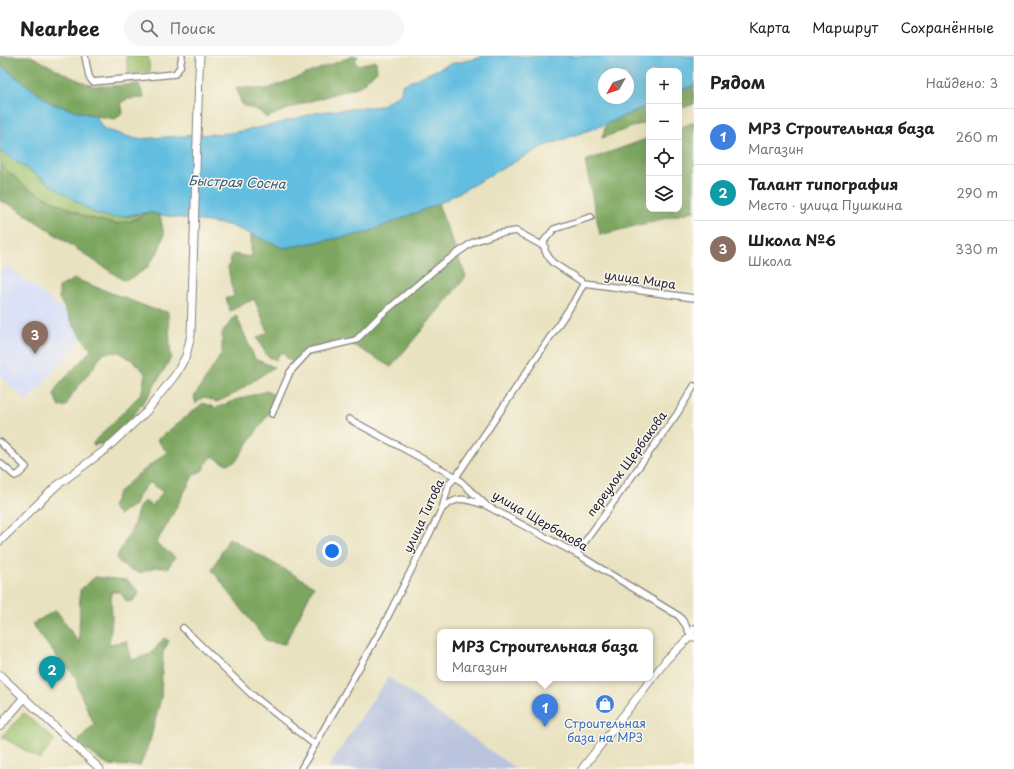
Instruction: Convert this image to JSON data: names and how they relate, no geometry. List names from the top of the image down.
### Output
{
  "streets": {
    "street": [
      "улица Мира",
      "переулок Щербакова",
      "улица Титова",
      "улица Щербакова"
    ]
  },
  "crossings": [
    ["улица Мира", "улица Титова"],
    ["переулок Щербакова", "улица Щербакова"],
    ["улица Титова", "улица Щербакова"]
  ],
  "water": ["Быстрая Сосна"],
  "places": {
    "shop": ["Строительная база на МРЗ"]
  },
  "north": "bottom left",
  "page": {
    "header": "Nearbee",
    "search": "Поиск",
    "nav": ["Карта", "Маршрут", "Сохранённые"],
    "heading": ["Рядом", "Найдено: 3"],
    "map_buttons": ["+", "−"],
    "list": [
      {
        "mark": "1",
        "name": "МРЗ Строительная база",
        "note": "Магазин",
        "value": "260 m"
      },
      {
        "mark": "2",
        "name": "Талант типография",
        "note": "Место · улица Пушкина",
        "value": "290 m"
      },
      {
        "mark": "3",
        "name": "Школа №6",
        "note": "Школа",
        "value": "330 m"
      }
    ],
    "pins": ["3", "2", "1"],
    "popup": ["МРЗ Строительная база", "Магазин"]
  }
}
